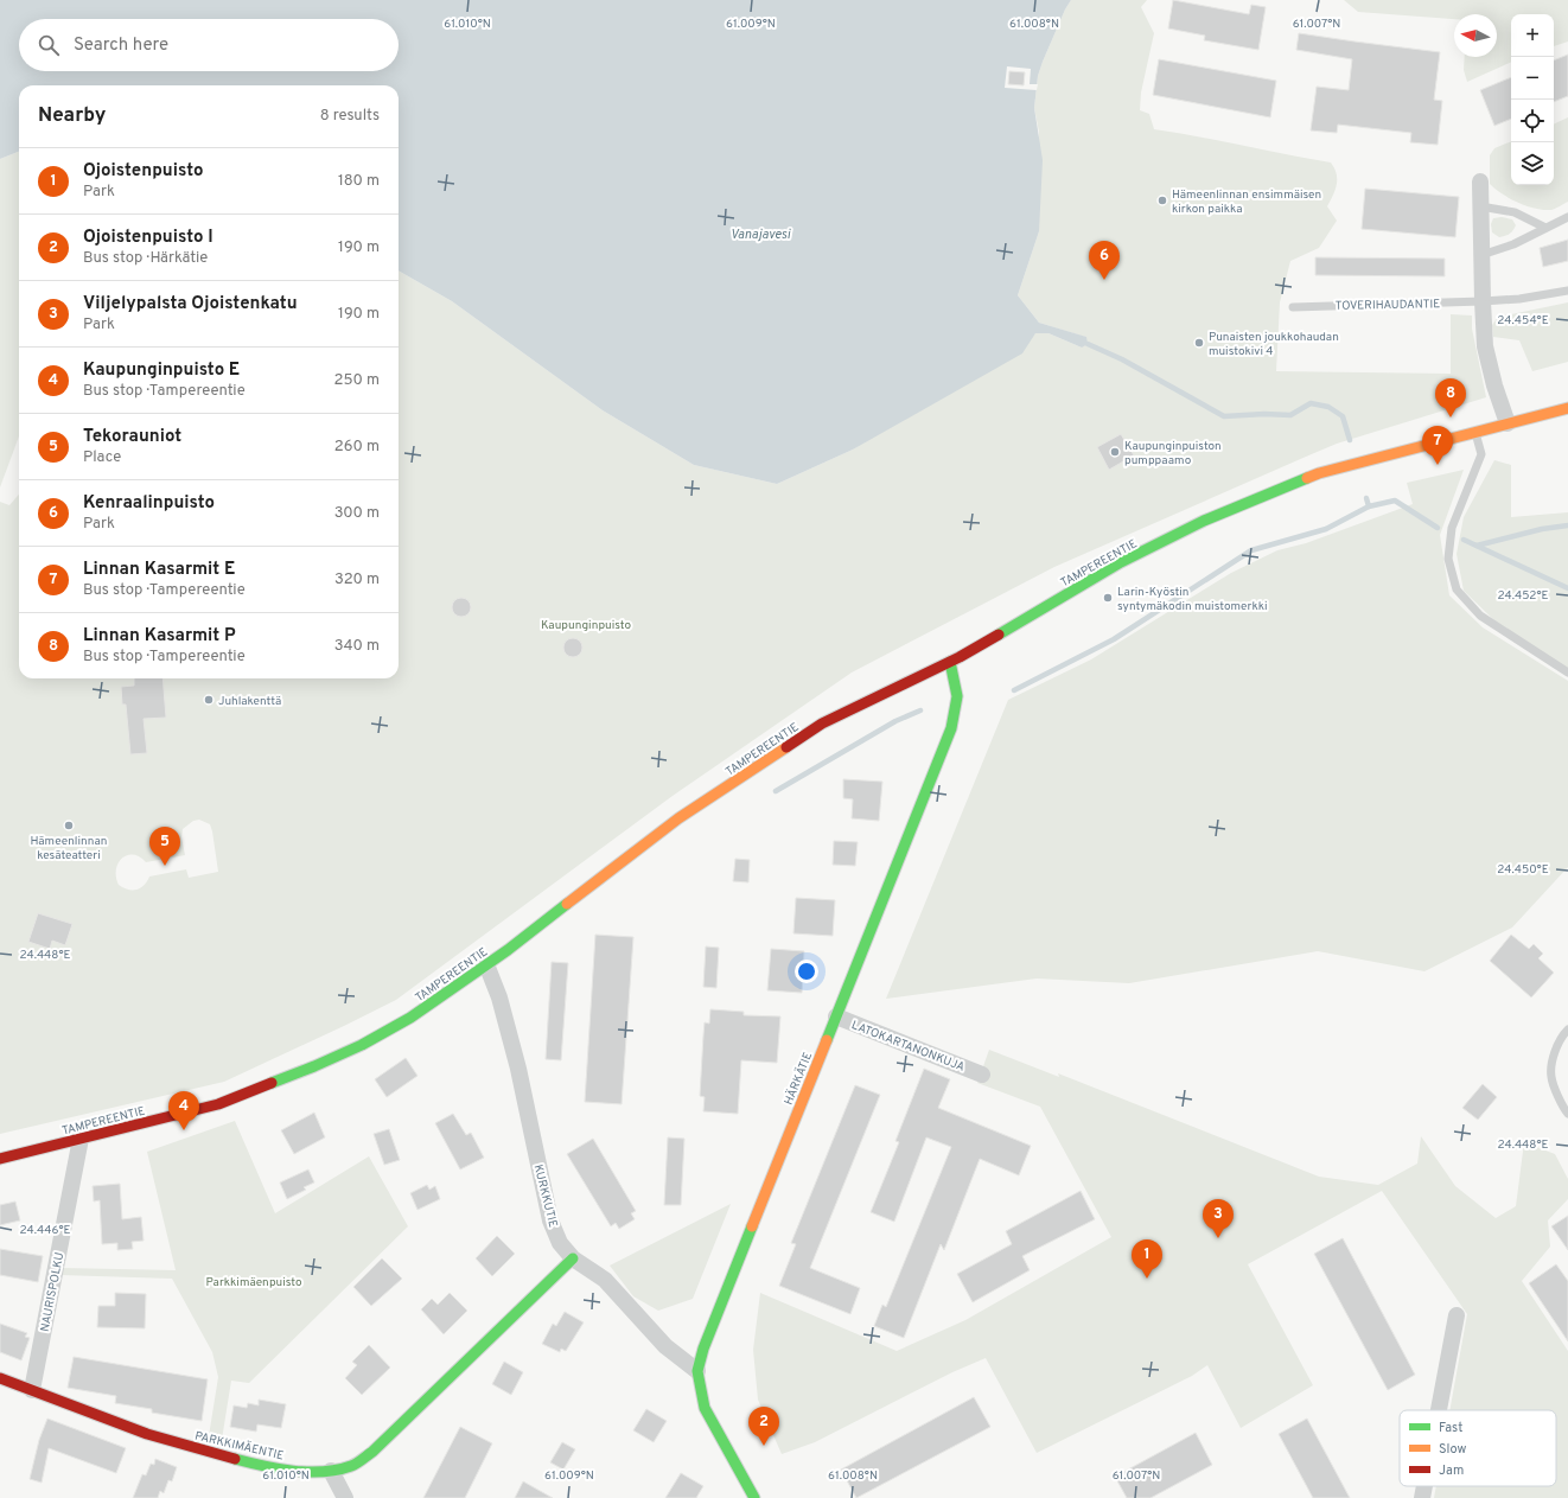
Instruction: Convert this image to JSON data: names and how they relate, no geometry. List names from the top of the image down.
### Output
{
  "streets": {
    "main road": ["TAMPEREENTIE", "HÄRKÄTIE", "PARKKIMÄENTIE"],
    "street": ["LATOKARTANONKUJA", "KURKKUTIE", "NAURISPOLKU"],
    "lane": ["TOVERIHAUDANTIE"]
  },
  "crossings": [
    ["TAMPEREENTIE", "HÄRKÄTIE"],
    ["TAMPEREENTIE", "KURKKUTIE"],
    ["TAMPEREENTIE", "NAURISPOLKU"],
    ["LATOKARTANONKUJA", "HÄRKÄTIE"],
    ["HÄRKÄTIE", "KURKKUTIE"],
    ["KURKKUTIE", "PARKKIMÄENTIE"],
    ["NAURISPOLKU", "PARKKIMÄENTIE"]
  ],
  "water": ["Vanajavesi"],
  "parks": ["Kaupunginpuisto", "Parkkimäenpuisto"],
  "places": [
    "Hämeenlinnan ensimmäisen kirkon paikka",
    "Punaisten joukkohaudan muistokivi 4",
    "Kaupunginpuiston pumppaamo",
    "Larin-Kyöstin syntymäkodin muistomerkki",
    "Juhlakenttä",
    "Hämeenlinnan kesäteatteri"
  ],
  "legend": ["Fast", "Slow", "Jam"],
  "north": "left",
  "page": {
    "map_buttons": ["+", "−"],
    "search": "Search here",
    "heading": ["Nearby", "8 results"],
    "list": [
      {
        "mark": "1",
        "name": "Ojoistenpuisto",
        "note": "Park",
        "value": "180 m"
      },
      {
        "mark": "2",
        "name": "Ojoistenpuisto I",
        "note": "Bus stop · Härkätie",
        "value": "190 m"
      },
      {
        "mark": "3",
        "name": "Viljelypalsta Ojoistenkatu",
        "note": "Park",
        "value": "190 m"
      },
      {
        "mark": "4",
        "name": "Kaupunginpuisto E",
        "note": "Bus stop · Tampereentie",
        "value": "250 m"
      },
      {
        "mark": "5",
        "name": "Tekorauniot",
        "note": "Place",
        "value": "260 m"
      },
      {
        "mark": "6",
        "name": "Kenraalinpuisto",
        "note": "Park",
        "value": "300 m"
      },
      {
        "mark": "7",
        "name": "Linnan Kasarmit E",
        "note": "Bus stop · Tampereentie",
        "value": "320 m"
      },
      {
        "mark": "8",
        "name": "Linnan Kasarmit P",
        "note": "Bus stop · Tampereentie",
        "value": "340 m"
      }
    ],
    "pins": [
      "6",
      "8",
      "7",
      "5",
      "4",
      "3",
      "1",
      "2"
    ]
  },
  "coordinates": [
    "61.010°N",
    "61.009°N",
    "61.008°N",
    "61.007°N",
    "24.454°E",
    "24.452°E",
    "24.450°E",
    "24.448°E",
    "24.446°E"
  ]
}
